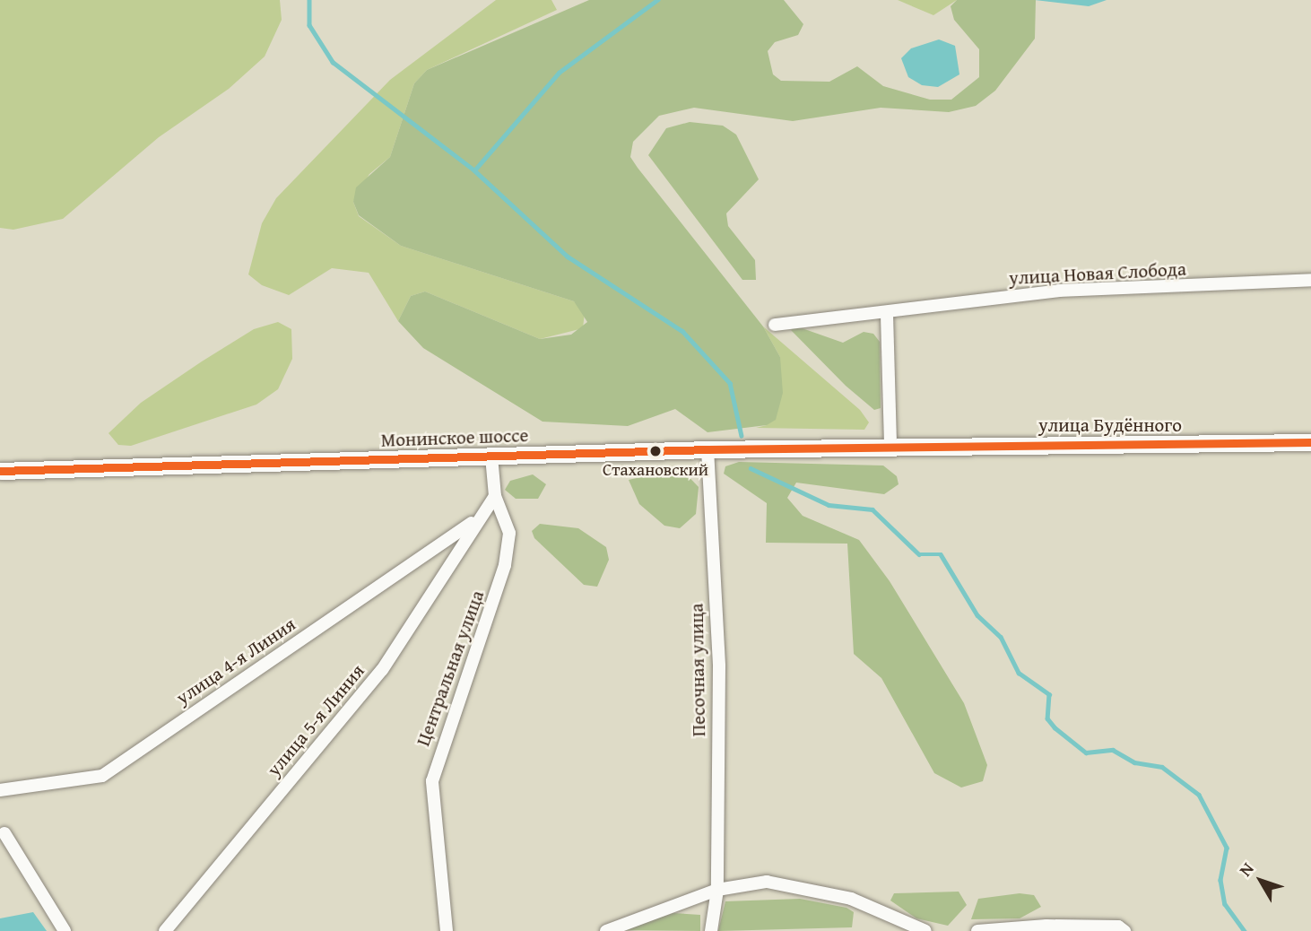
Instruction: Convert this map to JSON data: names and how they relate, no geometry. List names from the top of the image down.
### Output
{
  "streets": {
    "main road": ["улица Будённого", "Монинское шоссе"],
    "street": [
      "улица Новая Слобода",
      "улица 4-я Линия",
      "Центральная улица",
      "Песочная улица",
      "улица 5-я Линия"
    ]
  },
  "crossings": [
    ["улица Будённого", "Монинское шоссе"],
    ["Монинское шоссе", "Центральная улица"],
    ["Монинское шоссе", "Песочная улица"],
    ["улица 4-я Линия", "улица 5-я Линия"]
  ],
  "places": ["Стахановский"],
  "north": "top left"
}
